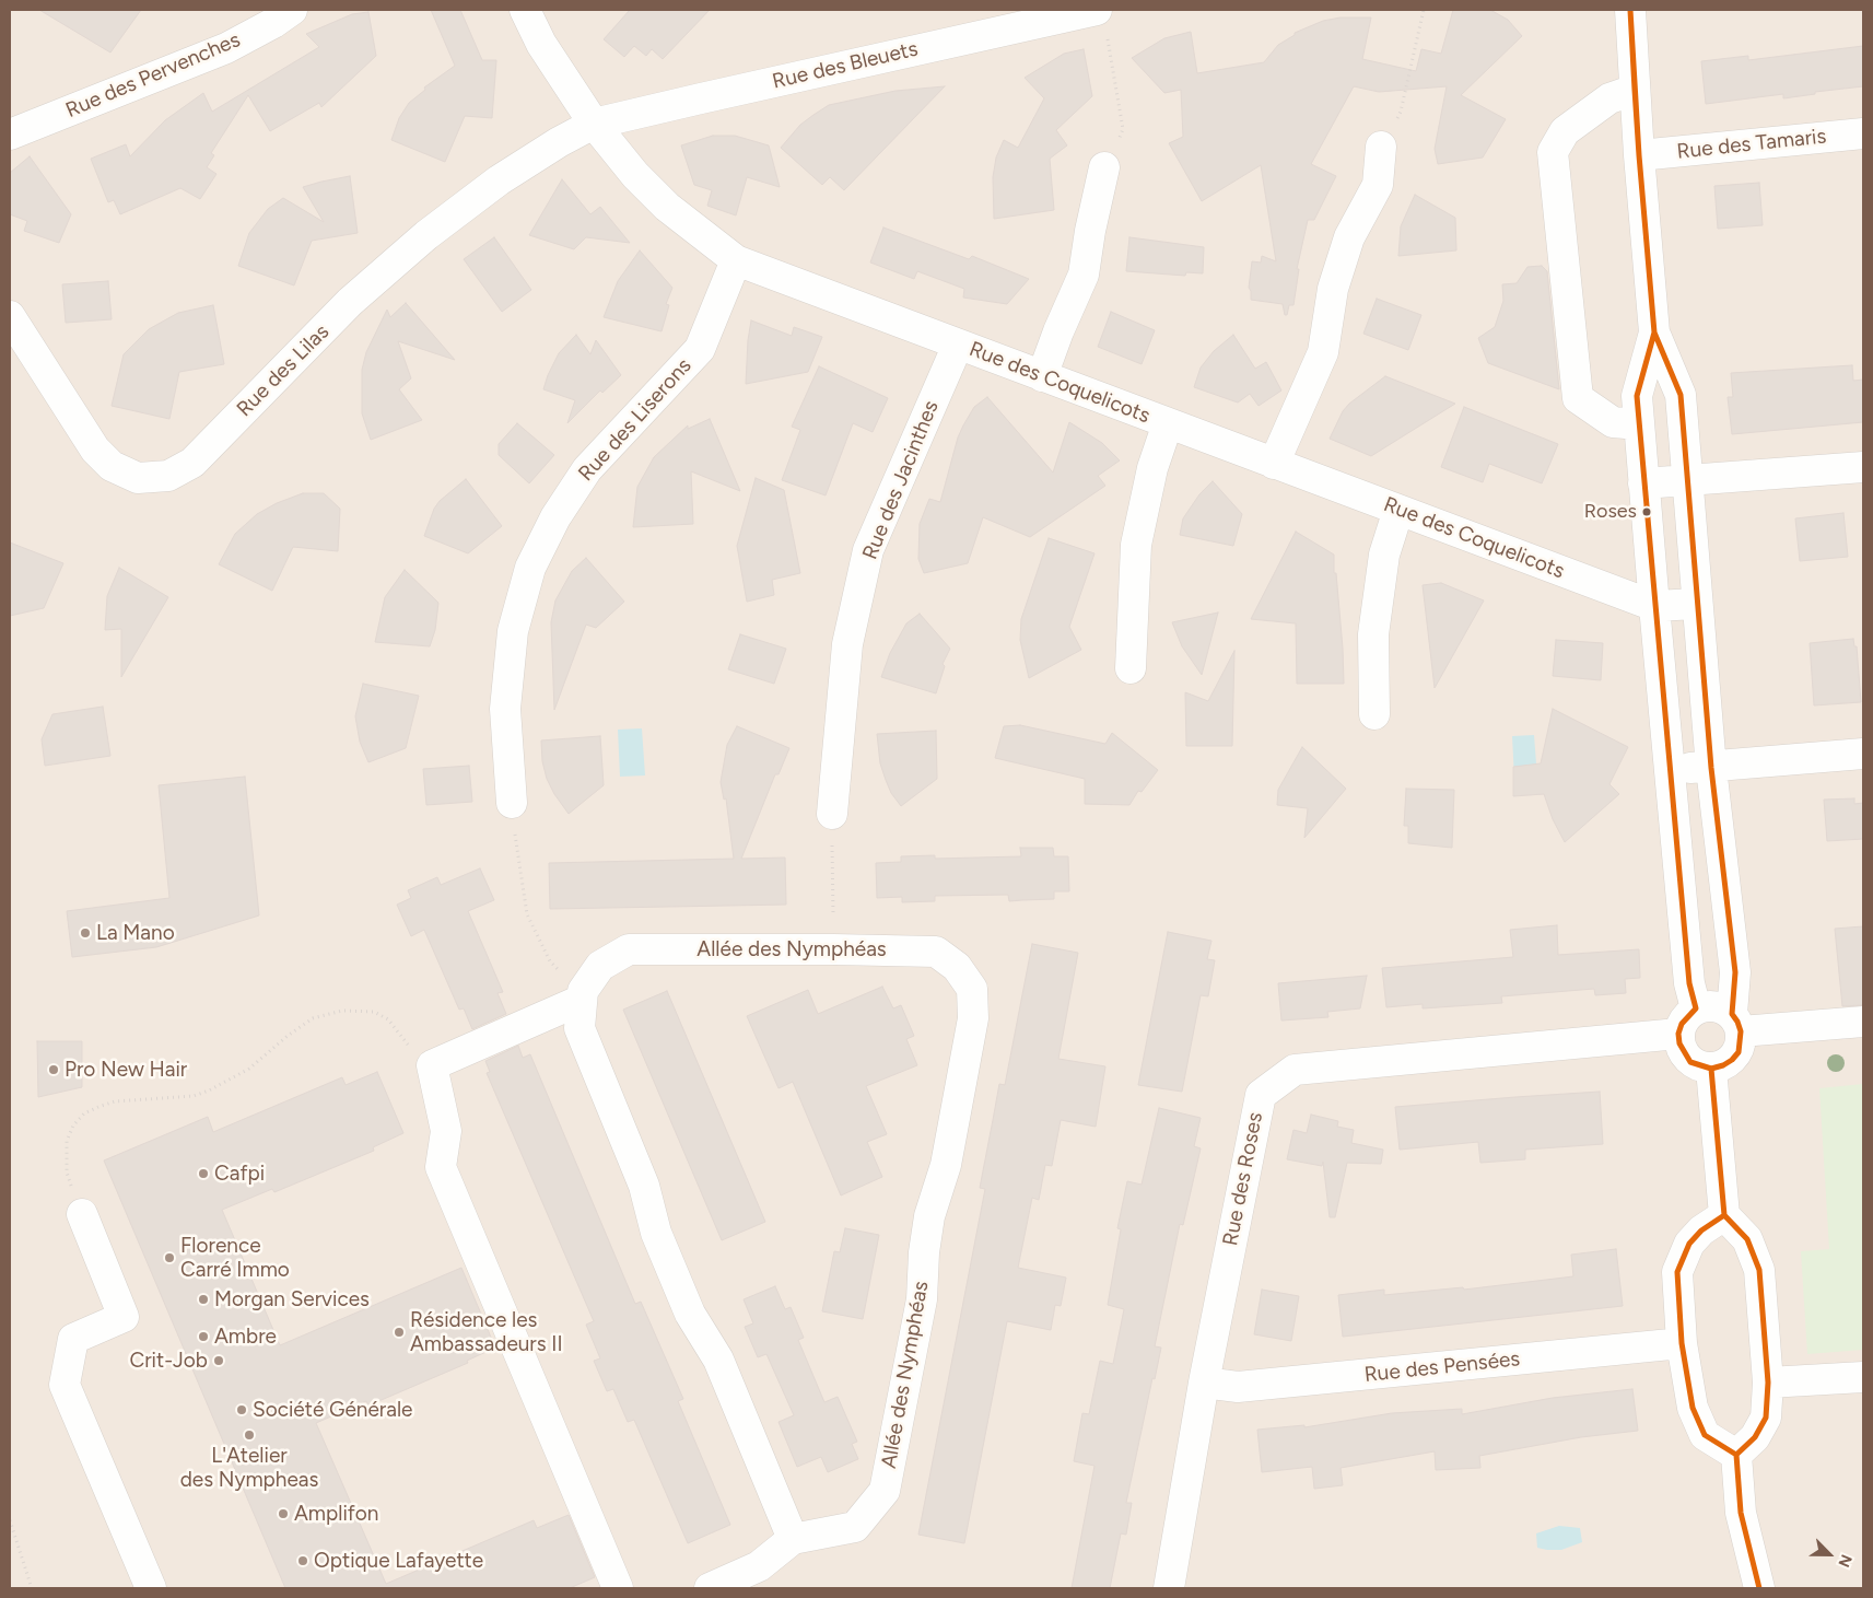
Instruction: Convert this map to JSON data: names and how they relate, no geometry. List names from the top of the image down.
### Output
{
  "streets": {
    "street": [
      "Rue des Bleuets",
      "Rue des Pervenches",
      "Rue des Tamaris",
      "Rue des Lilas",
      "Rue des Coquelicots",
      "Rue des Liserons",
      "Rue des Jacinthes",
      "Allée des Nymphéas",
      "Rue des Roses",
      "Rue des Pensées"
    ]
  },
  "crossings": [
    ["Rue des Bleuets", "Rue des Lilas"],
    ["Rue des Bleuets", "Rue des Coquelicots"],
    ["Rue des Lilas", "Rue des Coquelicots"],
    ["Rue des Coquelicots", "Rue des Liserons"],
    ["Rue des Coquelicots", "Rue des Jacinthes"],
    ["Rue des Roses", "Rue des Pensées"]
  ],
  "places": [
    "Roses",
    "La Mano",
    "Pro New Hair",
    "Cafpi",
    "Florence Carré Immo",
    "Morgan Services",
    "Résidence les Ambassadeurs II",
    "Ambre",
    "Crit-Job",
    "Société Générale",
    "L'Atelier des Nympheas",
    "Amplifon",
    "Optique Lafayette"
  ],
  "north": "bottom right"
}
